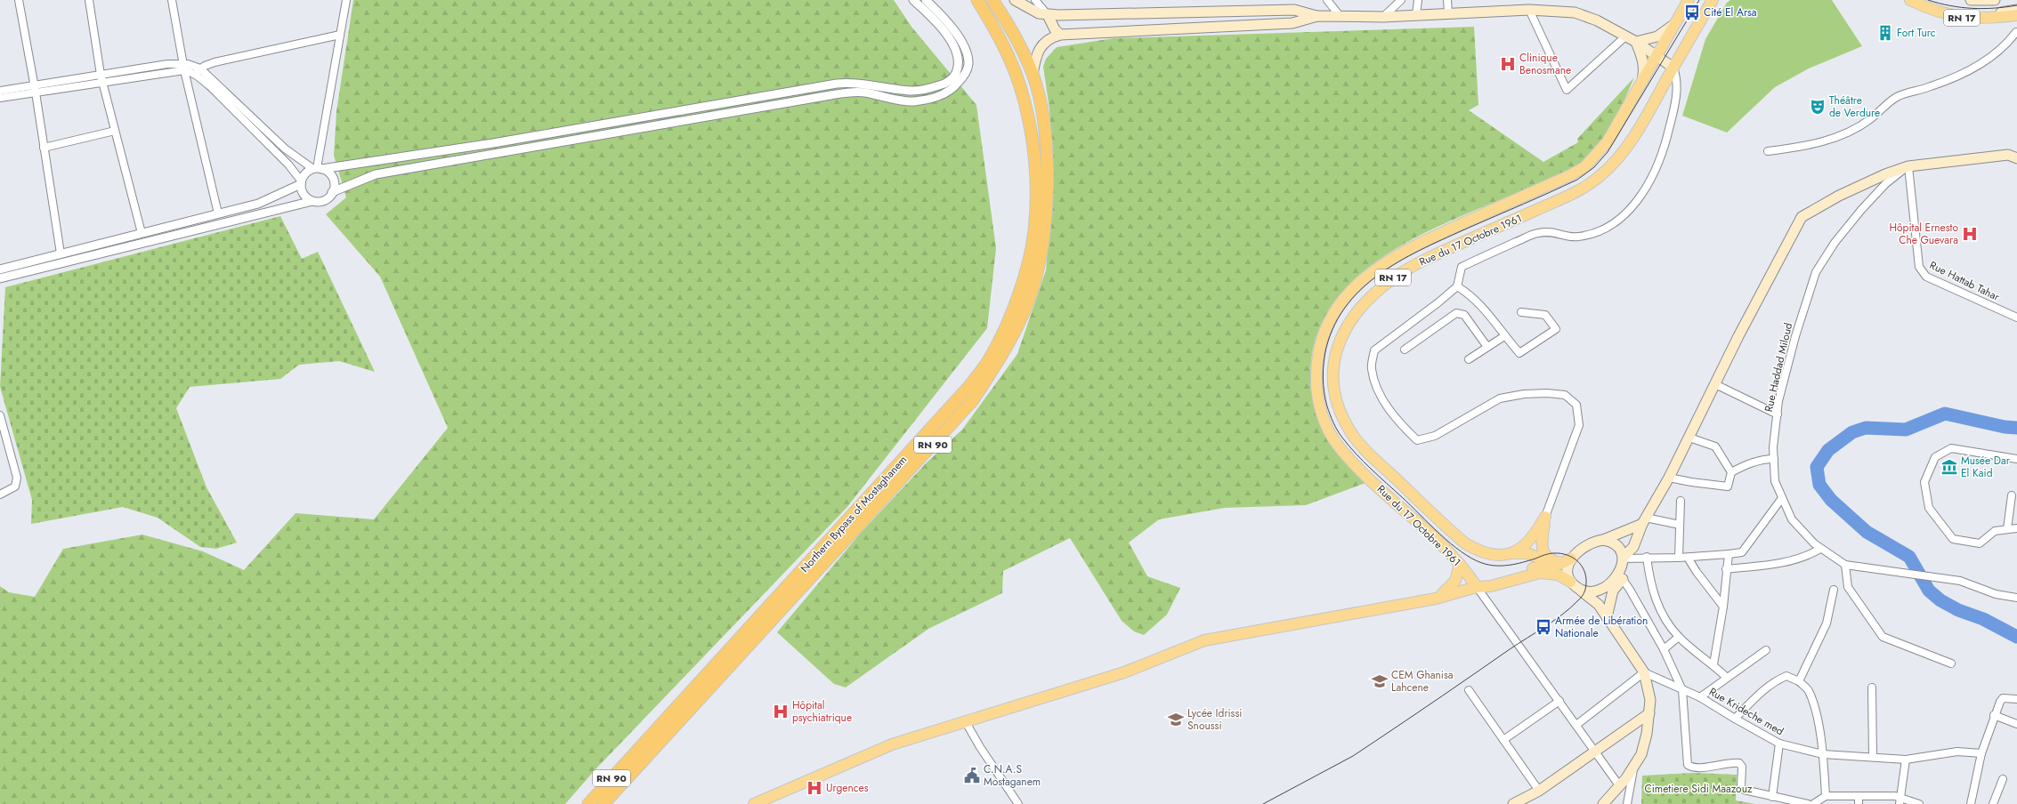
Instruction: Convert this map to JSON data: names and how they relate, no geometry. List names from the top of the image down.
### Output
{
  "streets": {
    "highway": ["RN 90", "Northern Bypass of Mostaghanem"],
    "main road": ["RN 17", "Rue du 17 Octobre 1961"],
    "street": ["Rue Hattab Tahar", "Rue Haddad Miloud", "Rue Krideche med"]
  },
  "crossings": [
    ["Rue Hattab Tahar", "Rue Haddad Miloud"]
  ],
  "parks": ["Cimetiere Sidi Maazouz"],
  "places": {
    "bus stop": ["Cité El Arsa", "Armée de Libération Nationale"],
    "building": ["Fort Turc"],
    "hospital": [
      "Clinique Benosmane",
      "Hôpital Ernesto Che Guevara",
      "Hôpital psychiatrique",
      "Urgences"
    ],
    "theatre": ["Théâtre de Verdure"],
    "museum": ["Musée Dar El Kaid"],
    "school or university": ["CEM Ghanisa Lahcene", "Lycée Idrissi Snoussi"],
    "public building": ["C.N.A.S Mostaganem"]
  }
}
